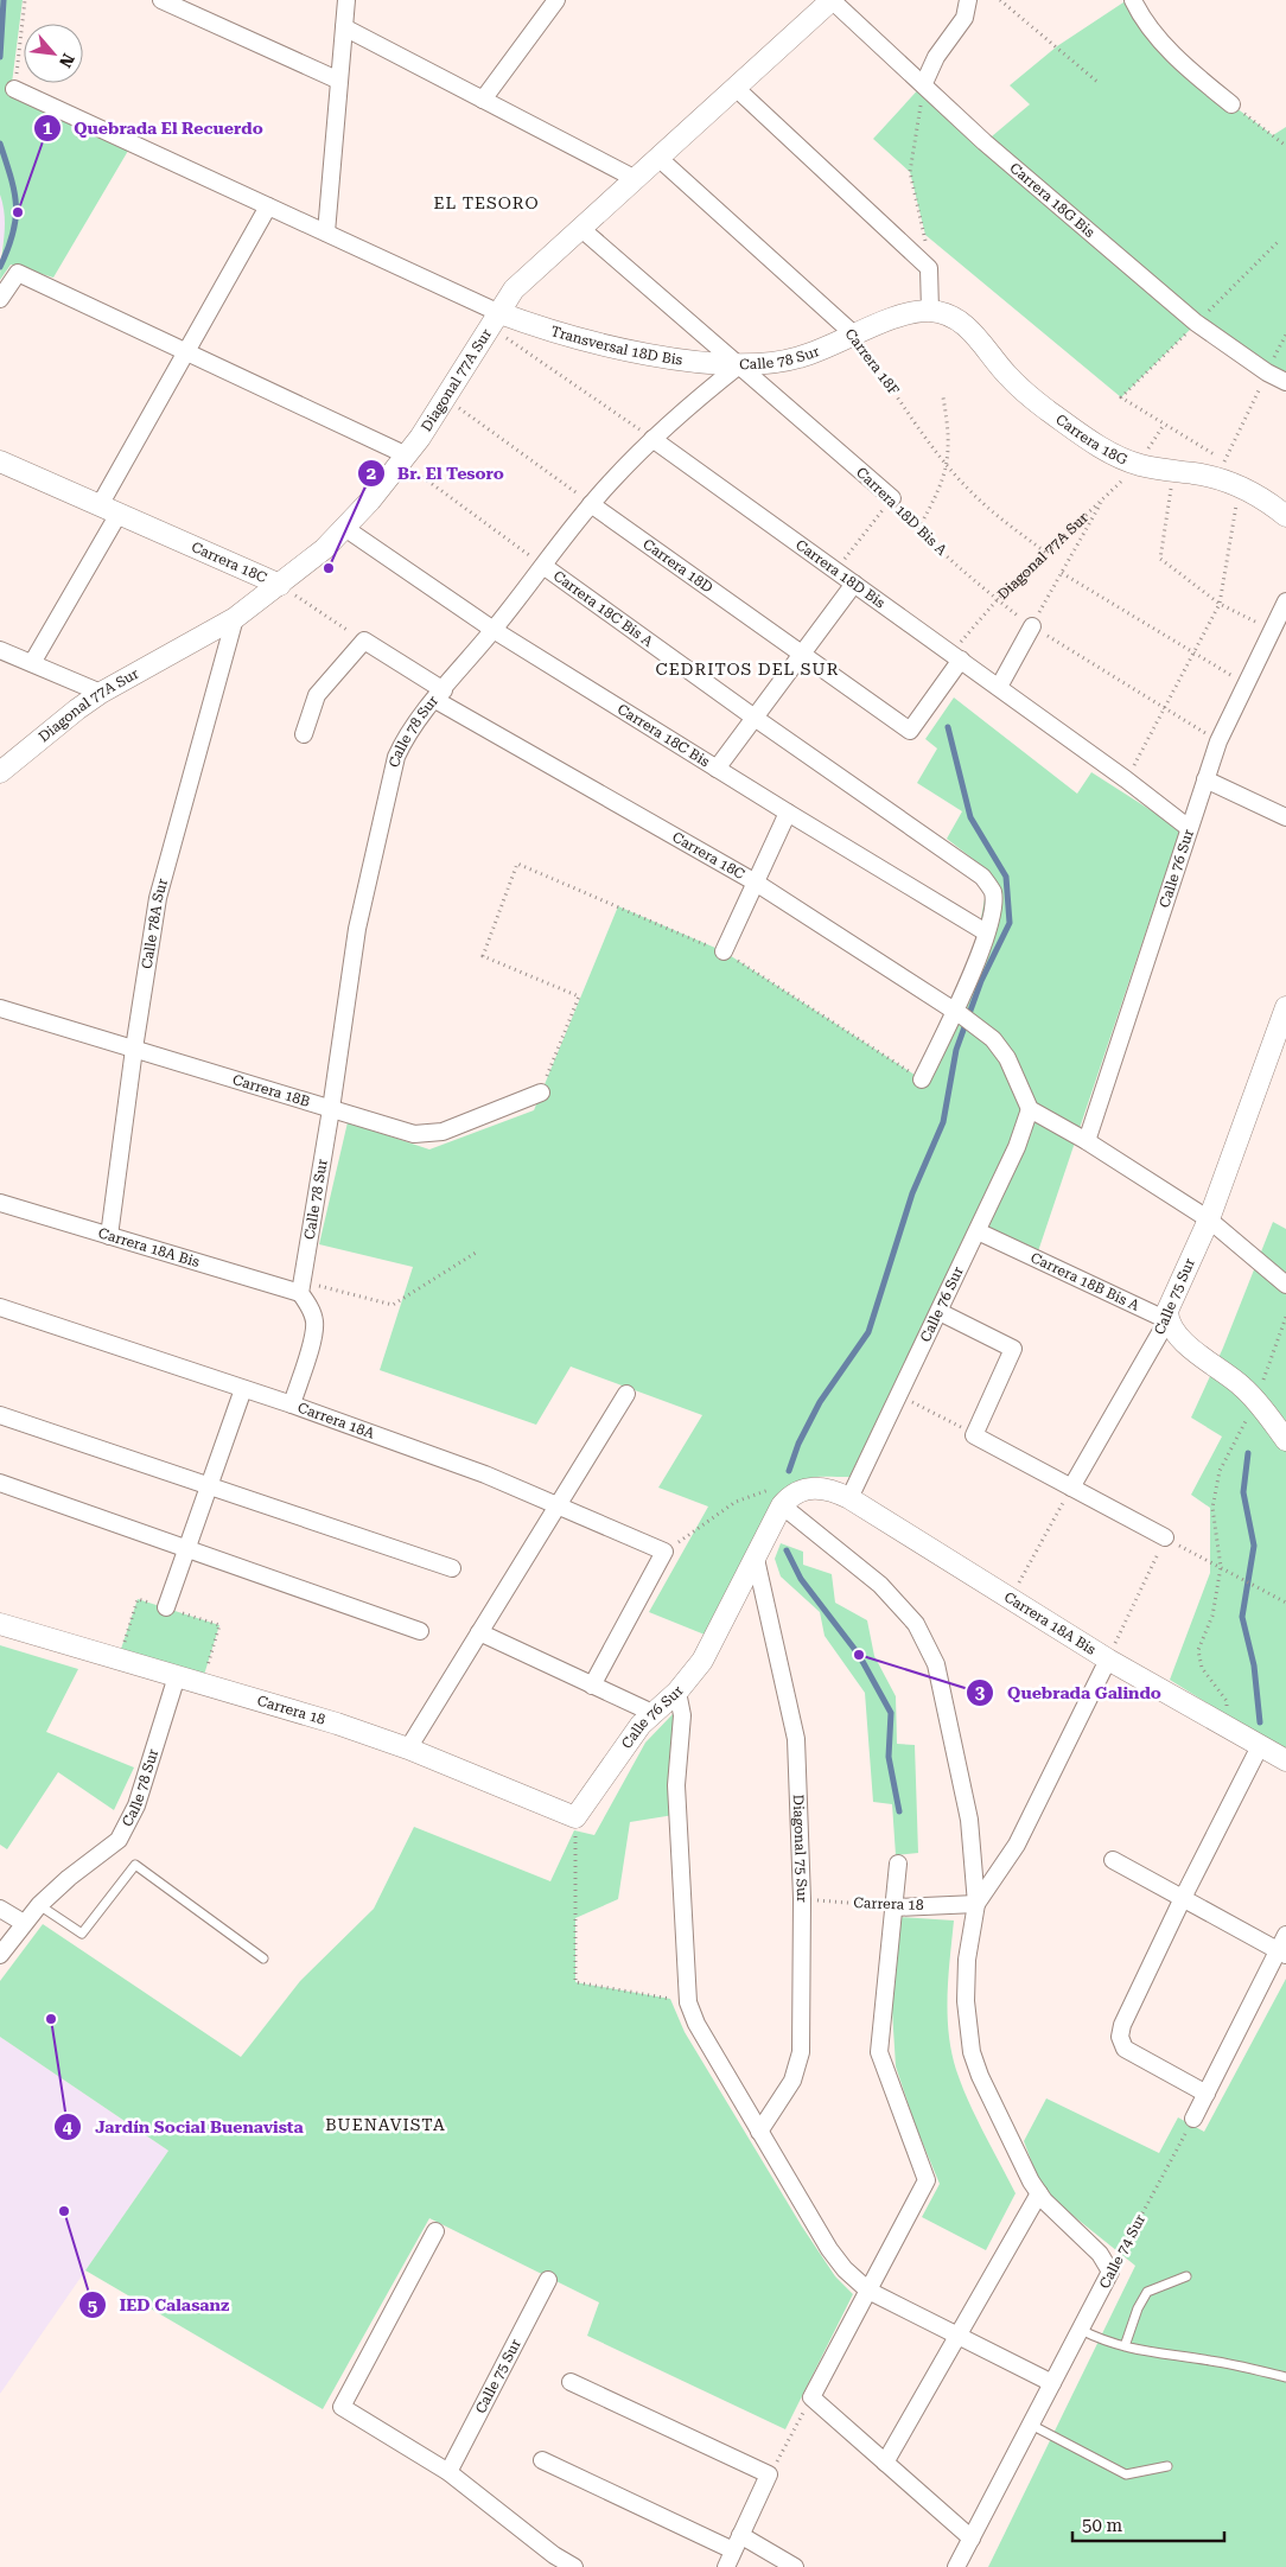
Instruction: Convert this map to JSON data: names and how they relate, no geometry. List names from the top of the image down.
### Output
{
  "streets": {
    "street": [
      "Carrera 18G Bis",
      "Transversal 18D Bis",
      "Calle 78 Sur",
      "Carrera 18F",
      "Diagonal 77A Sur",
      "Carrera 18G",
      "Carrera 18D Bis A",
      "Carrera 18C",
      "Carrera 18D",
      "Carrera 18D Bis",
      "Carrera 18C Bis A",
      "Carrera 18C Bis",
      "Calle 76 Sur",
      "Calle 78A Sur",
      "Carrera 18B",
      "Carrera 18A Bis",
      "Carrera 18B Bis A",
      "Calle 75 Sur",
      "Carrera 18A",
      "Carrera 18",
      "Diagonal 75 Sur",
      "Calle 74 Sur"
    ]
  },
  "crossings": [
    ["Carrera 18G Bis", "Diagonal 77A Sur"],
    ["Transversal 18D Bis", "Calle 78 Sur"],
    ["Transversal 18D Bis", "Diagonal 77A Sur"],
    ["Transversal 18D Bis", "Carrera 18D Bis A"],
    ["Calle 78 Sur", "Carrera 18F"],
    ["Calle 78 Sur", "Carrera 18G"],
    ["Calle 78 Sur", "Carrera 18D Bis A"],
    ["Calle 78 Sur", "Carrera 18C"],
    ["Calle 78 Sur", "Carrera 18D"],
    ["Calle 78 Sur", "Carrera 18D Bis"],
    ["Calle 78 Sur", "Carrera 18C Bis A"],
    ["Calle 78 Sur", "Carrera 18C Bis"],
    ["Calle 78 Sur", "Carrera 18B"],
    ["Calle 78 Sur", "Carrera 18A Bis"],
    ["Calle 78 Sur", "Carrera 18"],
    ["Carrera 18F", "Diagonal 77A Sur"],
    ["Diagonal 77A Sur", "Carrera 18G"],
    ["Diagonal 77A Sur", "Carrera 18D Bis A"],
    ["Diagonal 77A Sur", "Carrera 18C"],
    ["Diagonal 77A Sur", "Carrera 18D"],
    ["Diagonal 77A Sur", "Carrera 18D Bis"],
    ["Diagonal 77A Sur", "Carrera 18C Bis A"],
    ["Diagonal 77A Sur", "Carrera 18C Bis"],
    ["Diagonal 77A Sur", "Calle 78A Sur"],
    ["Carrera 18D Bis A", "Calle 76 Sur"],
    ["Carrera 18C", "Calle 76 Sur"],
    ["Carrera 18D", "Carrera 18D Bis"],
    ["Carrera 18D Bis", "Calle 76 Sur"],
    ["Carrera 18C Bis A", "Carrera 18C Bis"],
    ["Calle 76 Sur", "Carrera 18A Bis"],
    ["Calle 76 Sur", "Carrera 18B Bis A"],
    ["Calle 76 Sur", "Carrera 18"],
    ["Calle 76 Sur", "Diagonal 75 Sur"],
    ["Calle 78A Sur", "Carrera 18B"],
    ["Calle 78A Sur", "Carrera 18A Bis"],
    ["Carrera 18B Bis A", "Calle 75 Sur"],
    ["Carrera 18", "Diagonal 75 Sur"]
  ],
  "districts": ["EL TESORO", "CEDRITOS DEL SUR", "BUENAVISTA"],
  "places": [
    "Quebrada El Recuerdo",
    "Br. El Tesoro",
    "Quebrada Galindo",
    "Jardín Social Buenavista",
    "IED Calasanz"
  ],
  "scale_bar": "50 m",
  "north": "bottom right"
}
